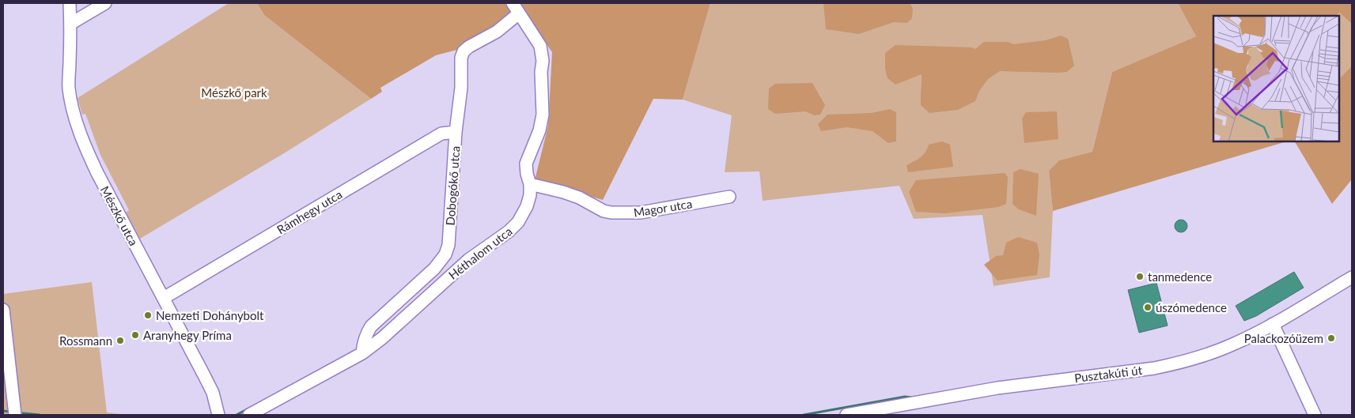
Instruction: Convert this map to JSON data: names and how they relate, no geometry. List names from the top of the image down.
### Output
{
  "streets": {
    "street": [
      "Dobogókő utca",
      "Magor utca",
      "Rámhegy utca",
      "Mészkő utca",
      "Héthalom utca",
      "Pusztakúti út"
    ]
  },
  "crossings": [
    ["Dobogókő utca", "Rámhegy utca"],
    ["Dobogókő utca", "Héthalom utca"],
    ["Magor utca", "Héthalom utca"],
    ["Rámhegy utca", "Mészkő utca"]
  ],
  "parks": ["Mészkő park"],
  "places": [
    "tanmedence",
    "úszómedence",
    "Nemzeti Dohánybolt",
    "Aranyhegy Príma",
    "Palackozóüzem",
    "Rossmann"
  ]
}
